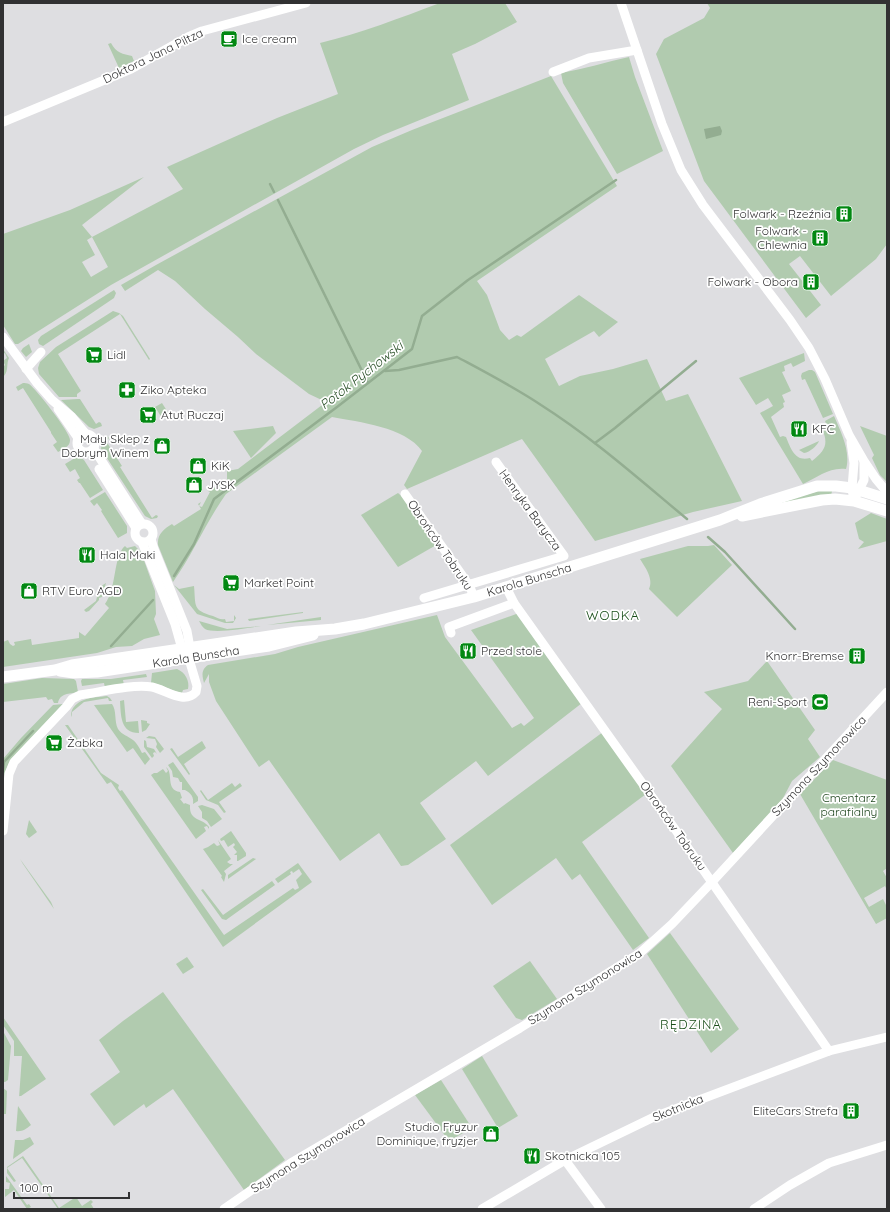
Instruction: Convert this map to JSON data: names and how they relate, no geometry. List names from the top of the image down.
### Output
{
  "streets": {
    "main road": ["Karola Bunscha"],
    "street": [
      "Doktora Jana Piltza",
      "Henryka Barycza",
      "Obrońców Tobruku",
      "Szymona Szymonowica",
      "Skotnicka"
    ]
  },
  "crossings": [
    ["Henryka Barycza", "Obrońców Tobruku"],
    ["Obrońców Tobruku", "Karola Bunscha"],
    ["Obrońców Tobruku", "Szymona Szymonowica"],
    ["Obrońców Tobruku", "Skotnicka"]
  ],
  "districts": ["WODKA", "RĘDZINA"],
  "water": ["Potok Pychowski"],
  "parks": ["Cmentarz parafialny"],
  "places": {
    "cafe": ["Ice cream"],
    "building": [
      "Folwark - Rzeźnia",
      "Folwark - Chlewnia",
      "Folwark - Obora",
      "Knorr-Bremse",
      "EliteCars Strefa"
    ],
    "supermarket": [
      "Lidl",
      "Atut Ruczaj",
      "Market Point",
      "Żabka"
    ],
    "pharmacy": ["Ziko Apteka"],
    "restaurant": [
      "KFC",
      "Hala Maki",
      "Przed stole",
      "Skotnicka 105"
    ],
    "shop": [
      "Mały Sklep z Dobrym Winem",
      "KiK",
      "JYSK",
      "RTV Euro AGD",
      "Studio Fryzur Dominique, fryzjer"
    ],
    "sports": ["Reni-Sport"]
  },
  "scale_bar": "100 m"
}
